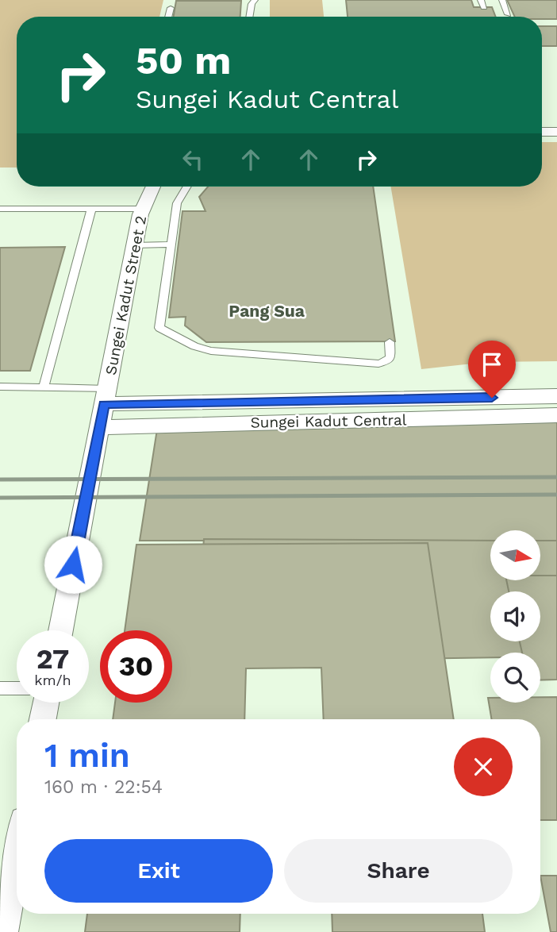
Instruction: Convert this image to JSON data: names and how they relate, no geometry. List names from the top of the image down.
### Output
{
  "streets": {
    "street": ["Sungei Kadut Street 2", "Sungei Kadut Central"]
  },
  "crossings": [
    ["Sungei Kadut Street 2", "Sungei Kadut Central"]
  ],
  "districts": ["Pang Sua"],
  "north": "right",
  "page": {
    "turn": ["50 m", "Sungei Kadut Central"],
    "speed": "27 km/h",
    "limit": "30",
    "heading": ["1 min", "160 m · 22:54"],
    "buttons": ["Exit", "Share"]
  }
}
